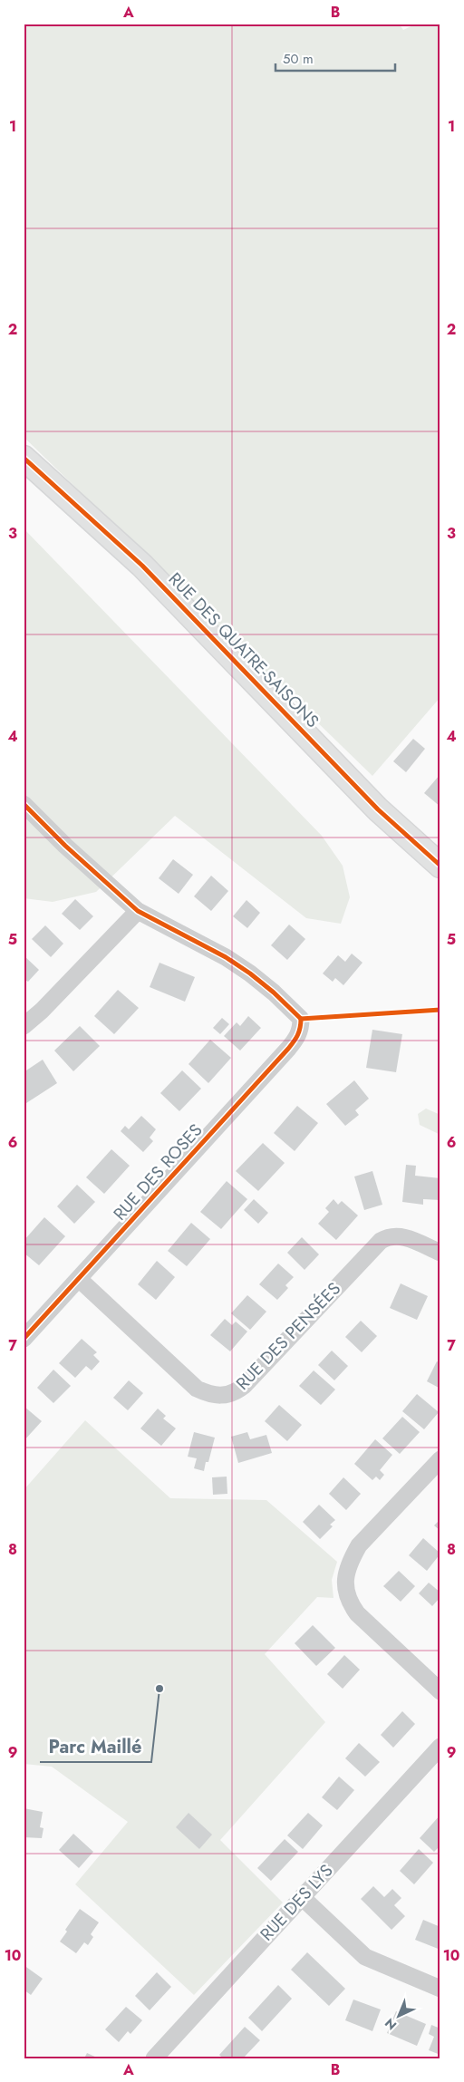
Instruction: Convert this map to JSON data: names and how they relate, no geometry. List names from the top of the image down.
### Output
{
  "streets": {
    "street": [
      "RUE DES QUATRE-SAISONS",
      "RUE DES ROSES",
      "RUE DES PENSÉES",
      "RUE DES LYS"
    ]
  },
  "crossings": [
    ["RUE DES ROSES", "RUE DES PENSÉES"]
  ],
  "places": ["Parc Maillé"],
  "scale_bar": "50 m",
  "north": "bottom left",
  "grid": {
    "columns": ["A", "B"],
    "rows": [
      "1",
      "2",
      "3",
      "4",
      "5",
      "6",
      "7",
      "8",
      "9",
      "10"
    ]
  }
}
